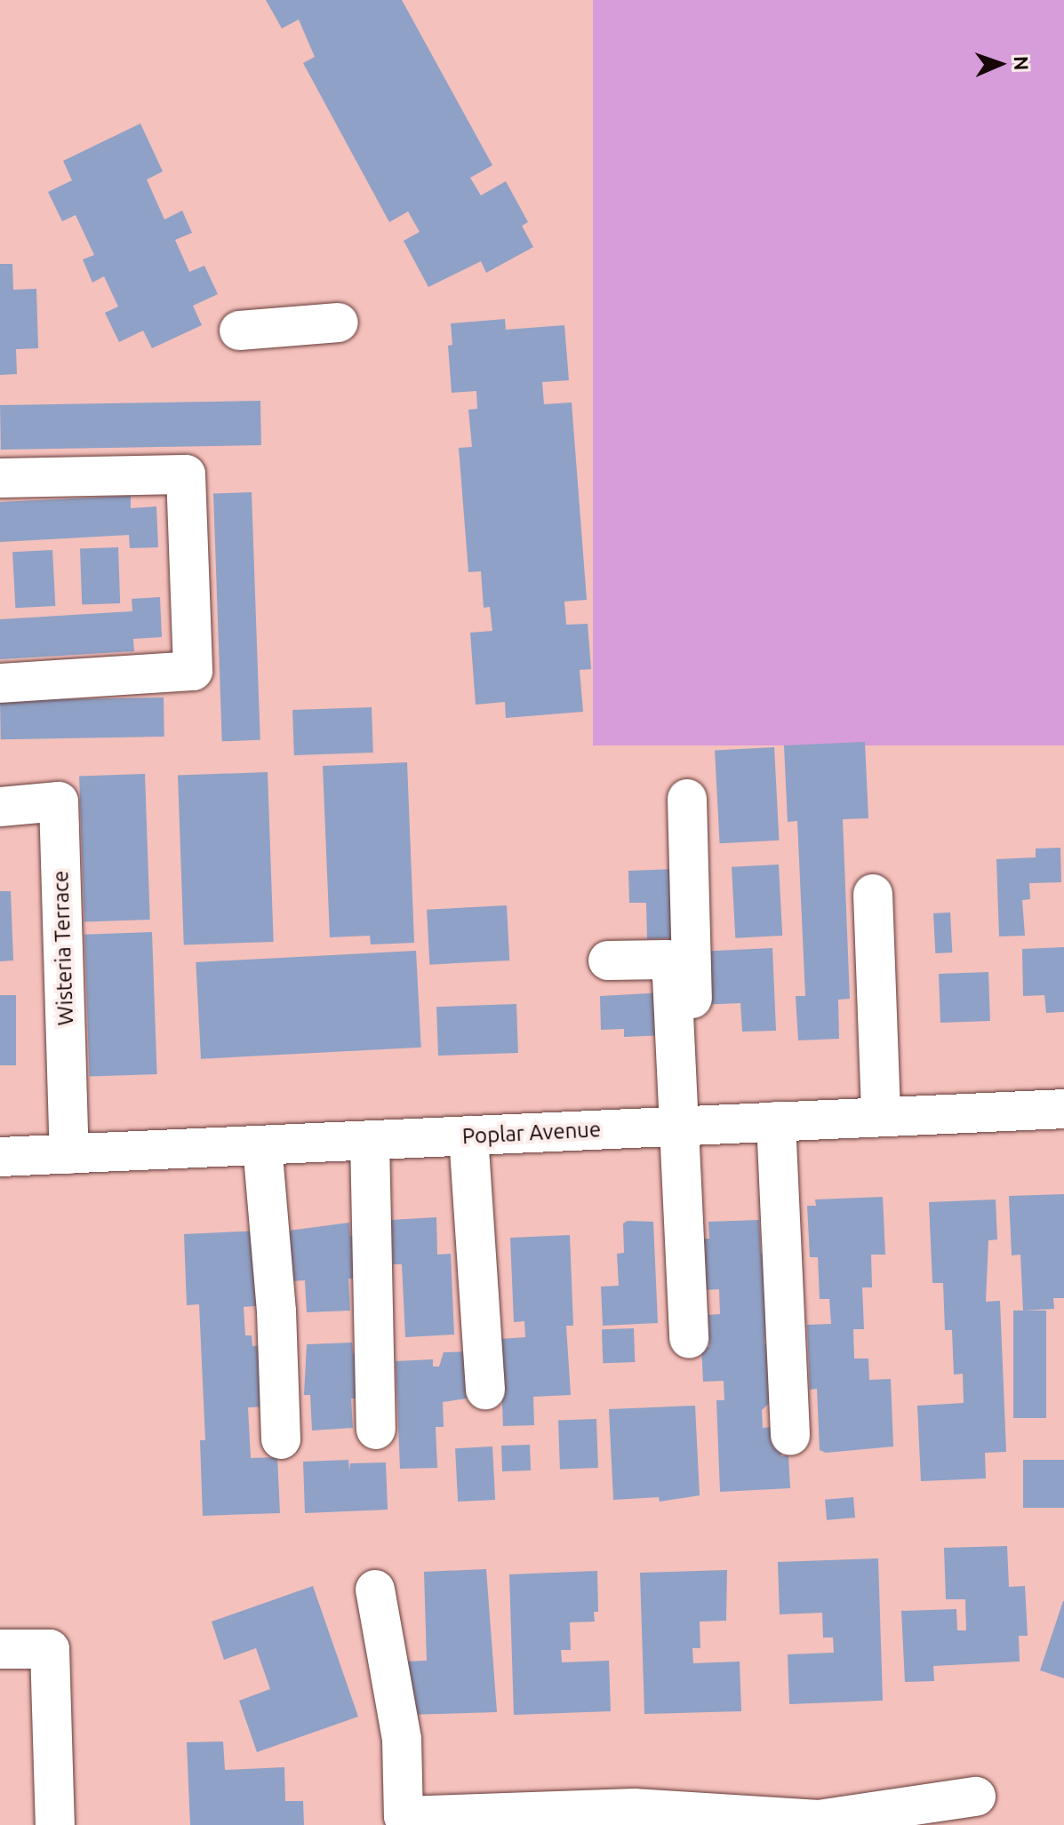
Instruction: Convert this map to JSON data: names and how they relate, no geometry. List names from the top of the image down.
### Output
{
  "streets": {
    "street": ["Wisteria Terrace", "Poplar Avenue"]
  },
  "crossings": [
    ["Wisteria Terrace", "Poplar Avenue"]
  ],
  "north": "right"
}
